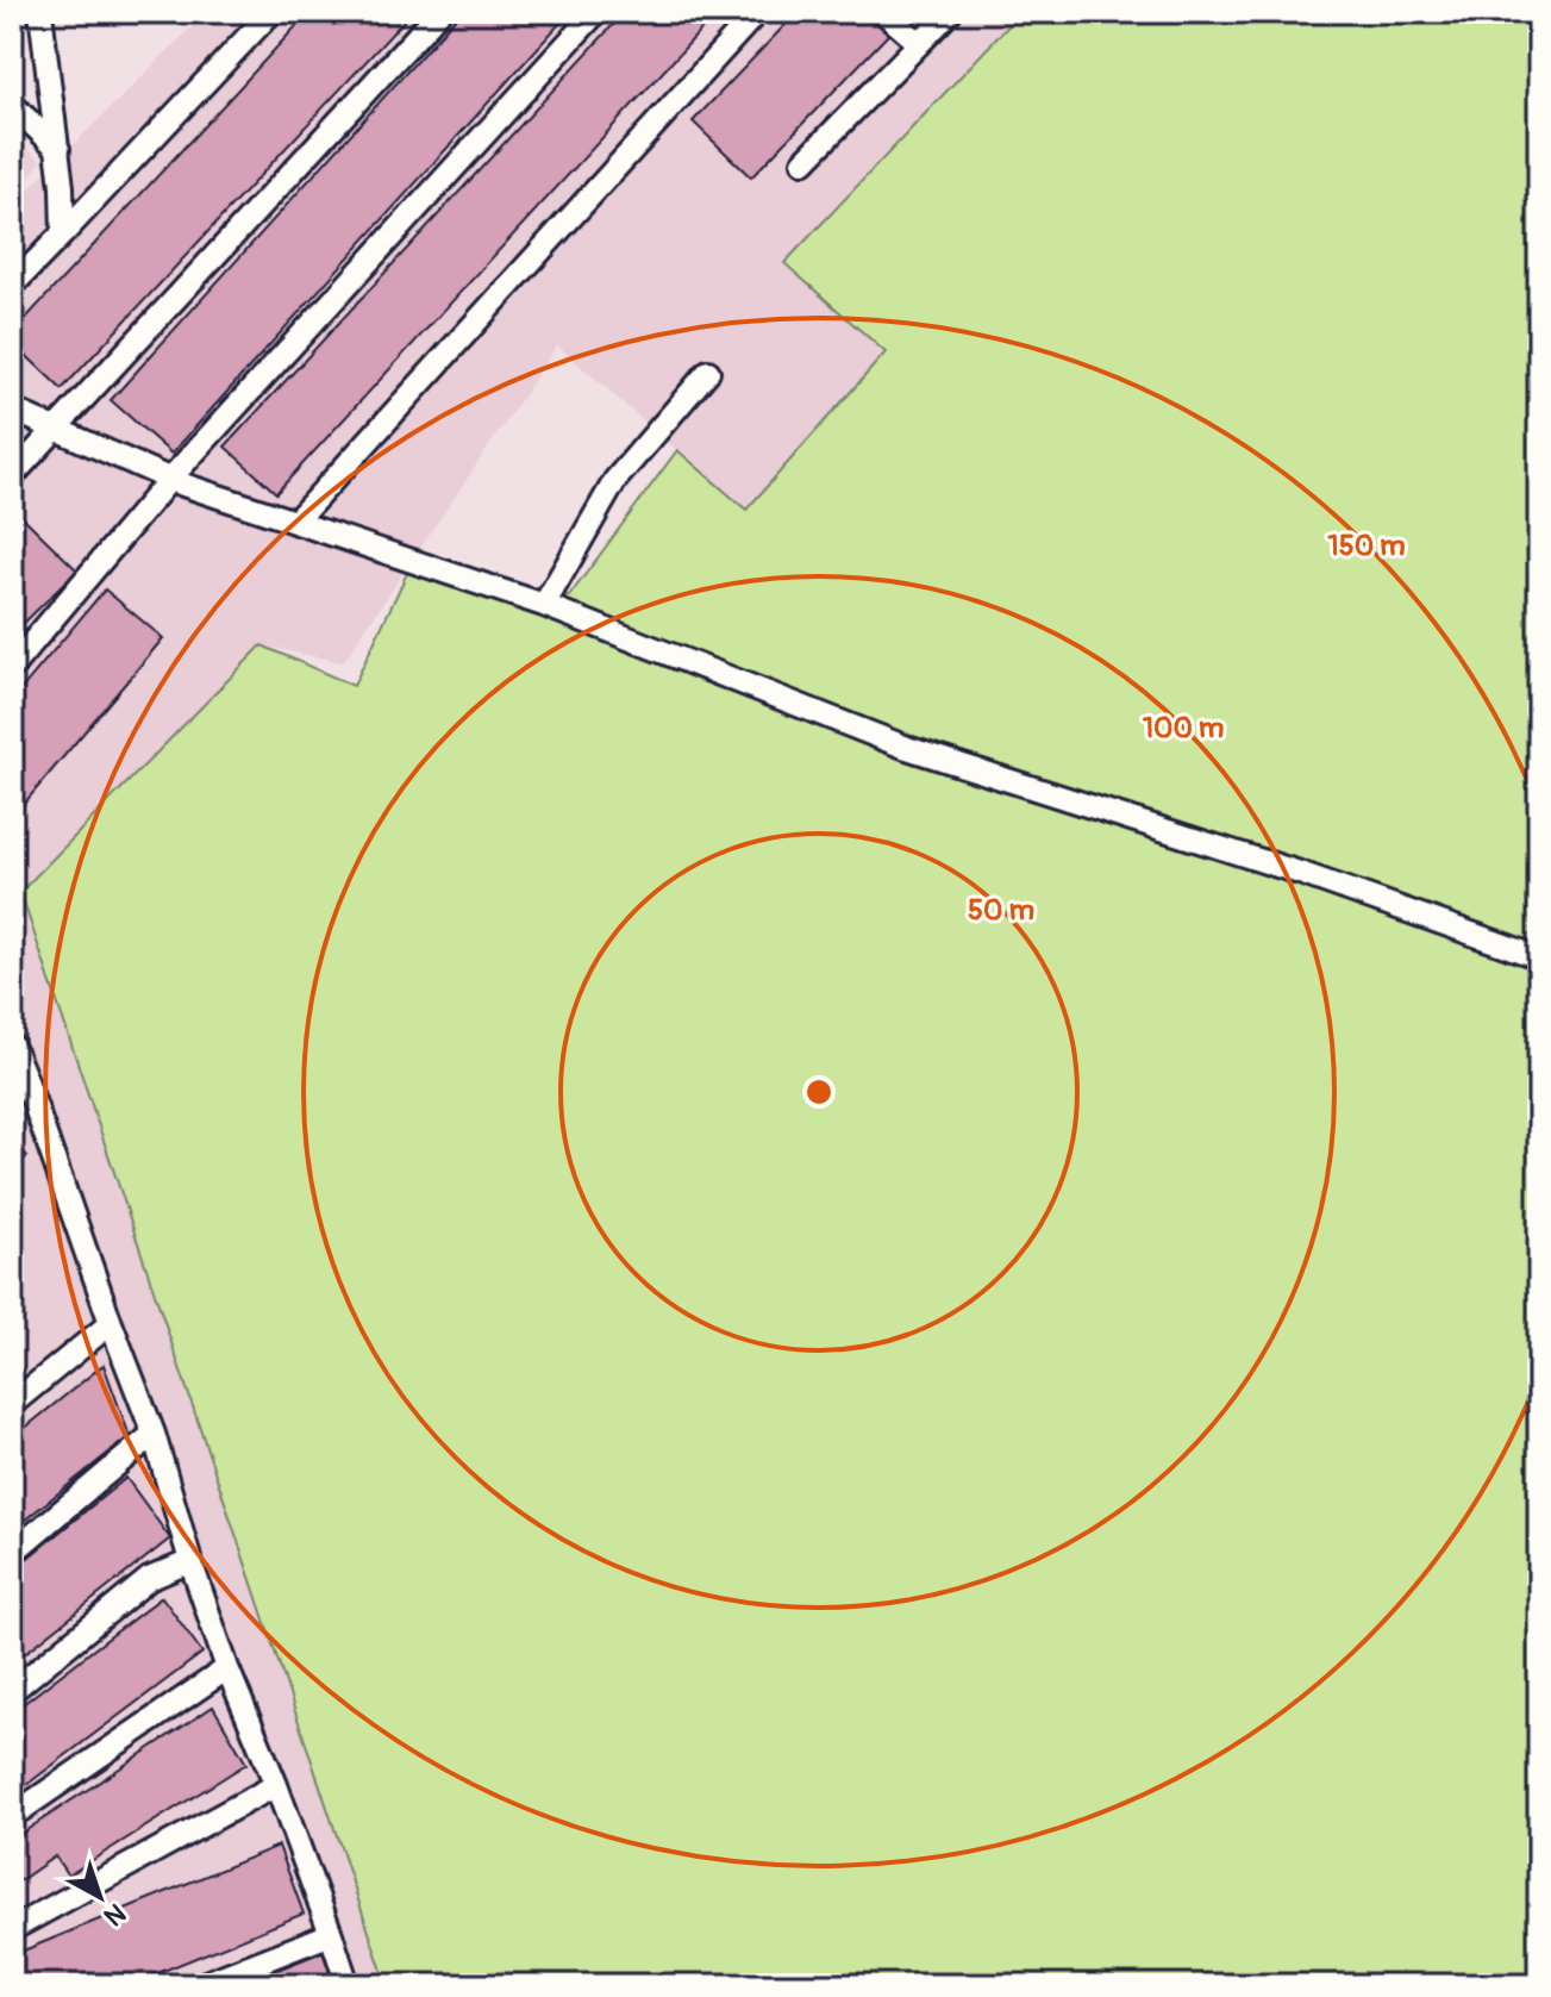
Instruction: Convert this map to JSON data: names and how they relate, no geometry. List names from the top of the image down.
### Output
{
  "north": "bottom right",
  "rings": ["150 m", "100 m", "50 m"]
}
